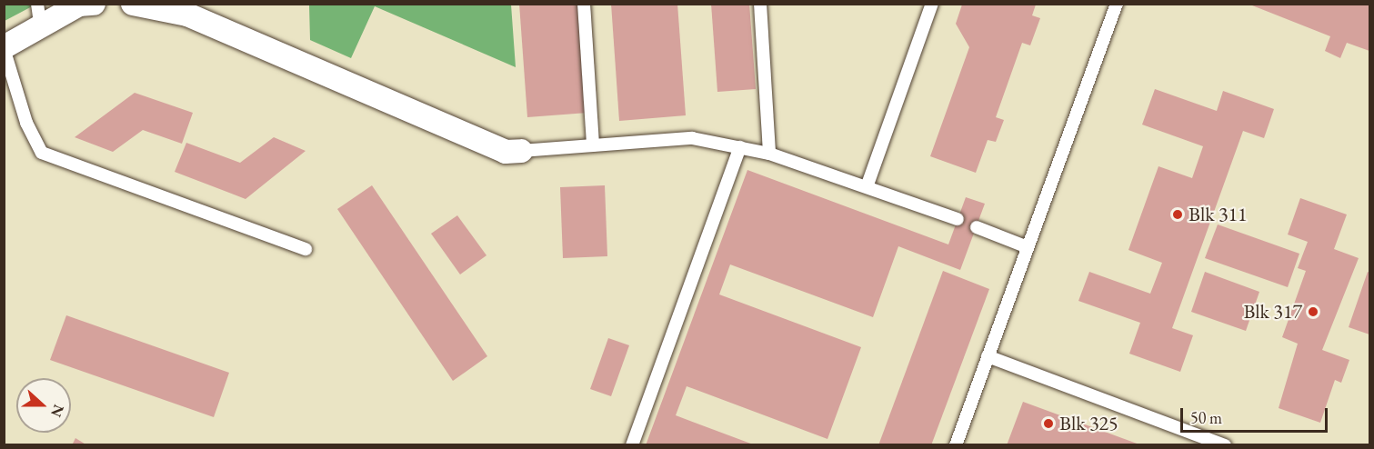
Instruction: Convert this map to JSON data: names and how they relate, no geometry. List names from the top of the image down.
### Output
{
  "places": ["Blk 311", "Blk 317", "Blk 325"],
  "scale_bar": "50 m",
  "north": "right"
}
